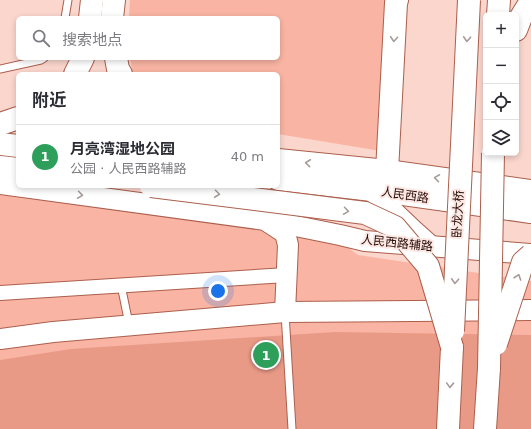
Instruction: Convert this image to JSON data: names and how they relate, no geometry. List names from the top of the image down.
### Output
{
  "streets": {
    "main road": ["人民西路", "卧龙大桥"],
    "street": ["人民西路辅路"]
  },
  "page": {
    "map_buttons": ["+", "−"],
    "search": "搜索地点",
    "heading": "附近",
    "list": [
      {
        "mark": "1",
        "name": "月亮湾湿地公园",
        "note": "公园 · 人民西路辅路",
        "value": "40 m"
      }
    ],
    "pins": "1"
  }
}
